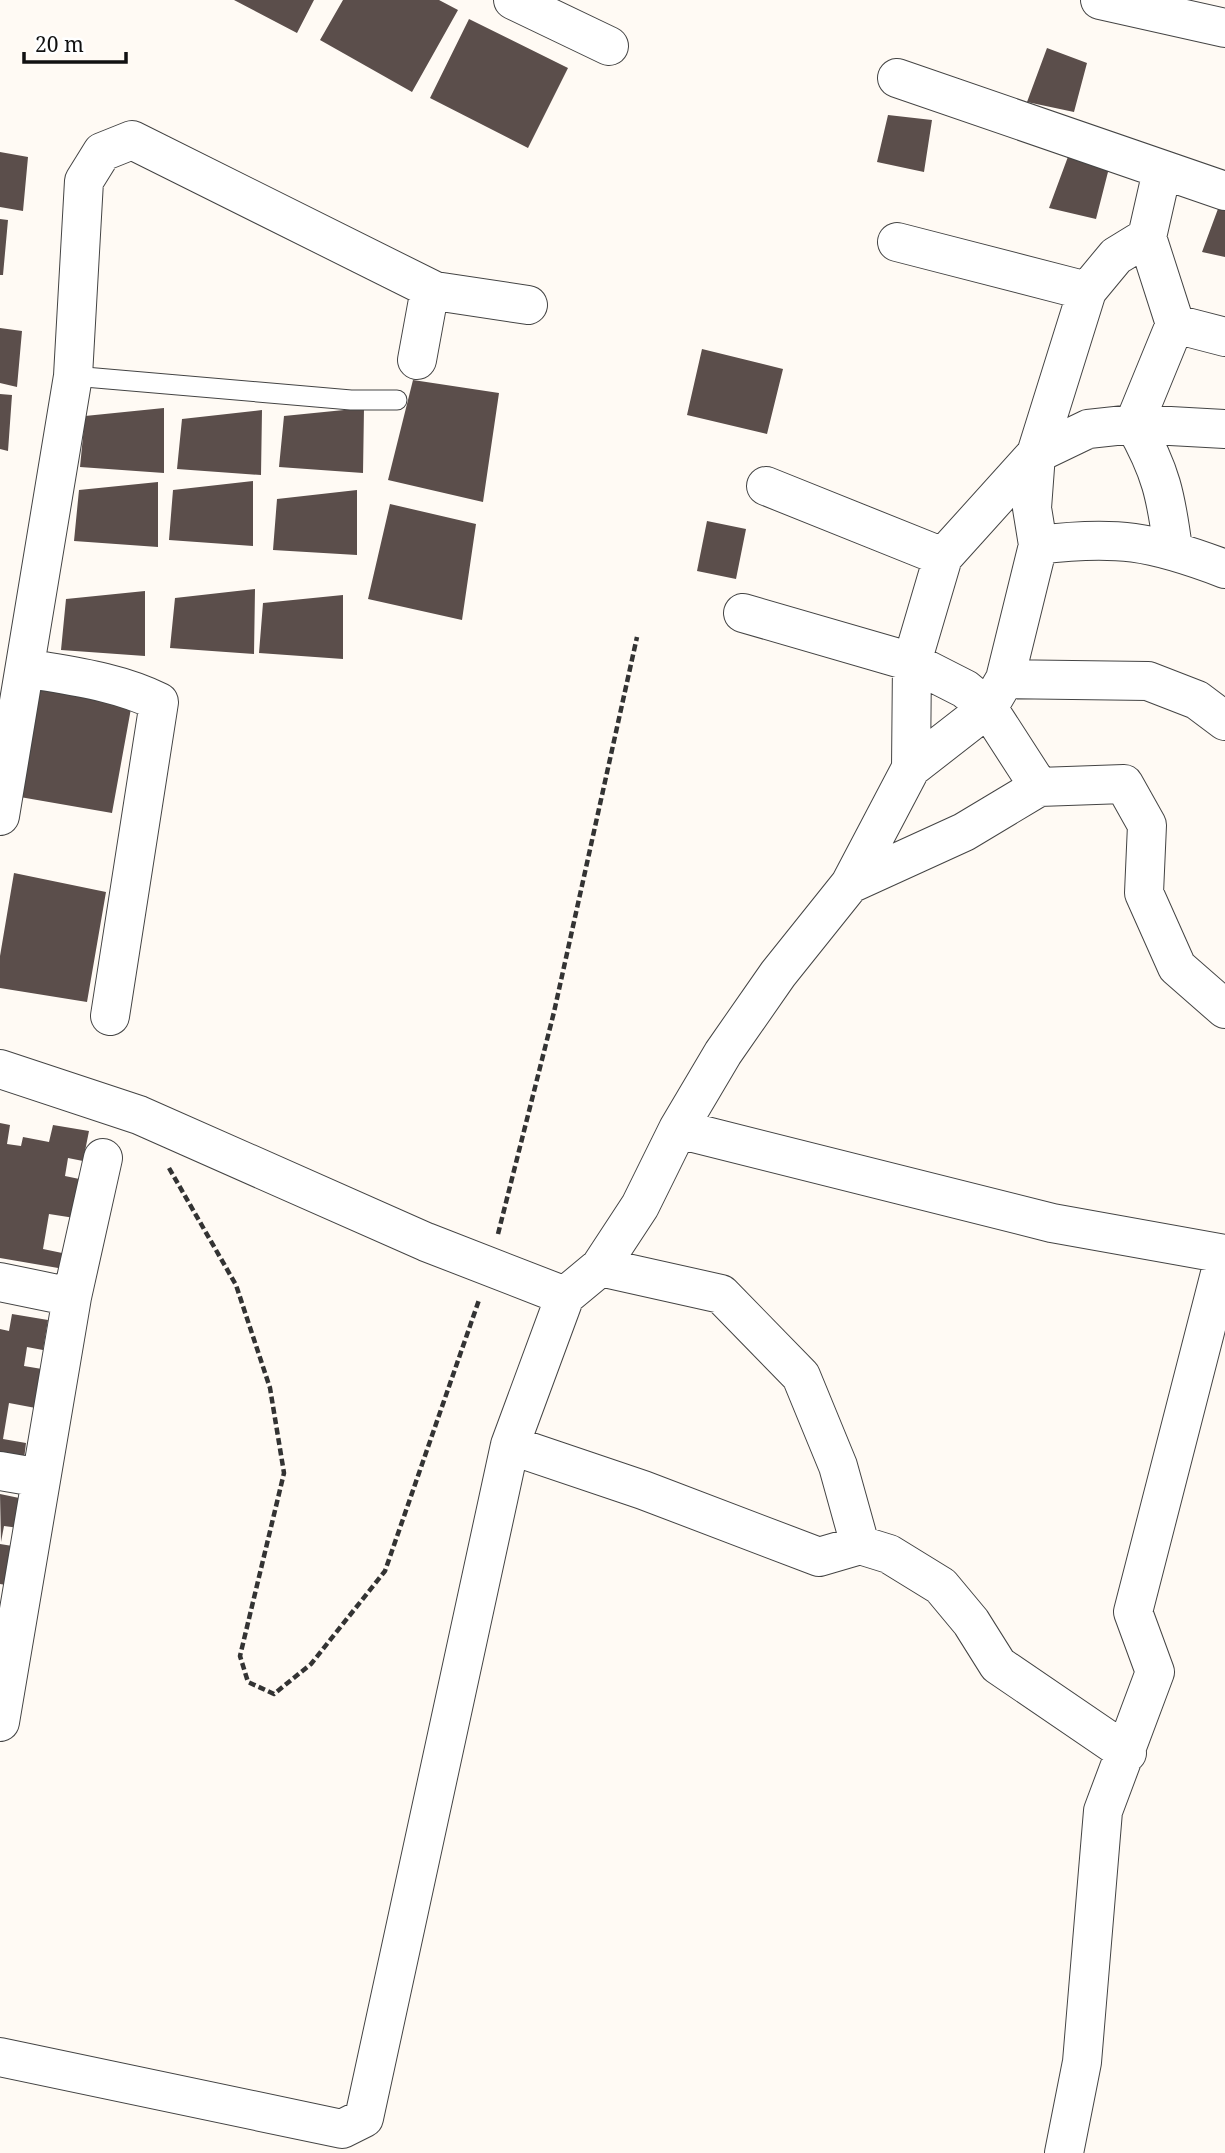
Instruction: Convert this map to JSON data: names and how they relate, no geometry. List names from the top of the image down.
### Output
{
  "scale_bar": "20 m"
}
